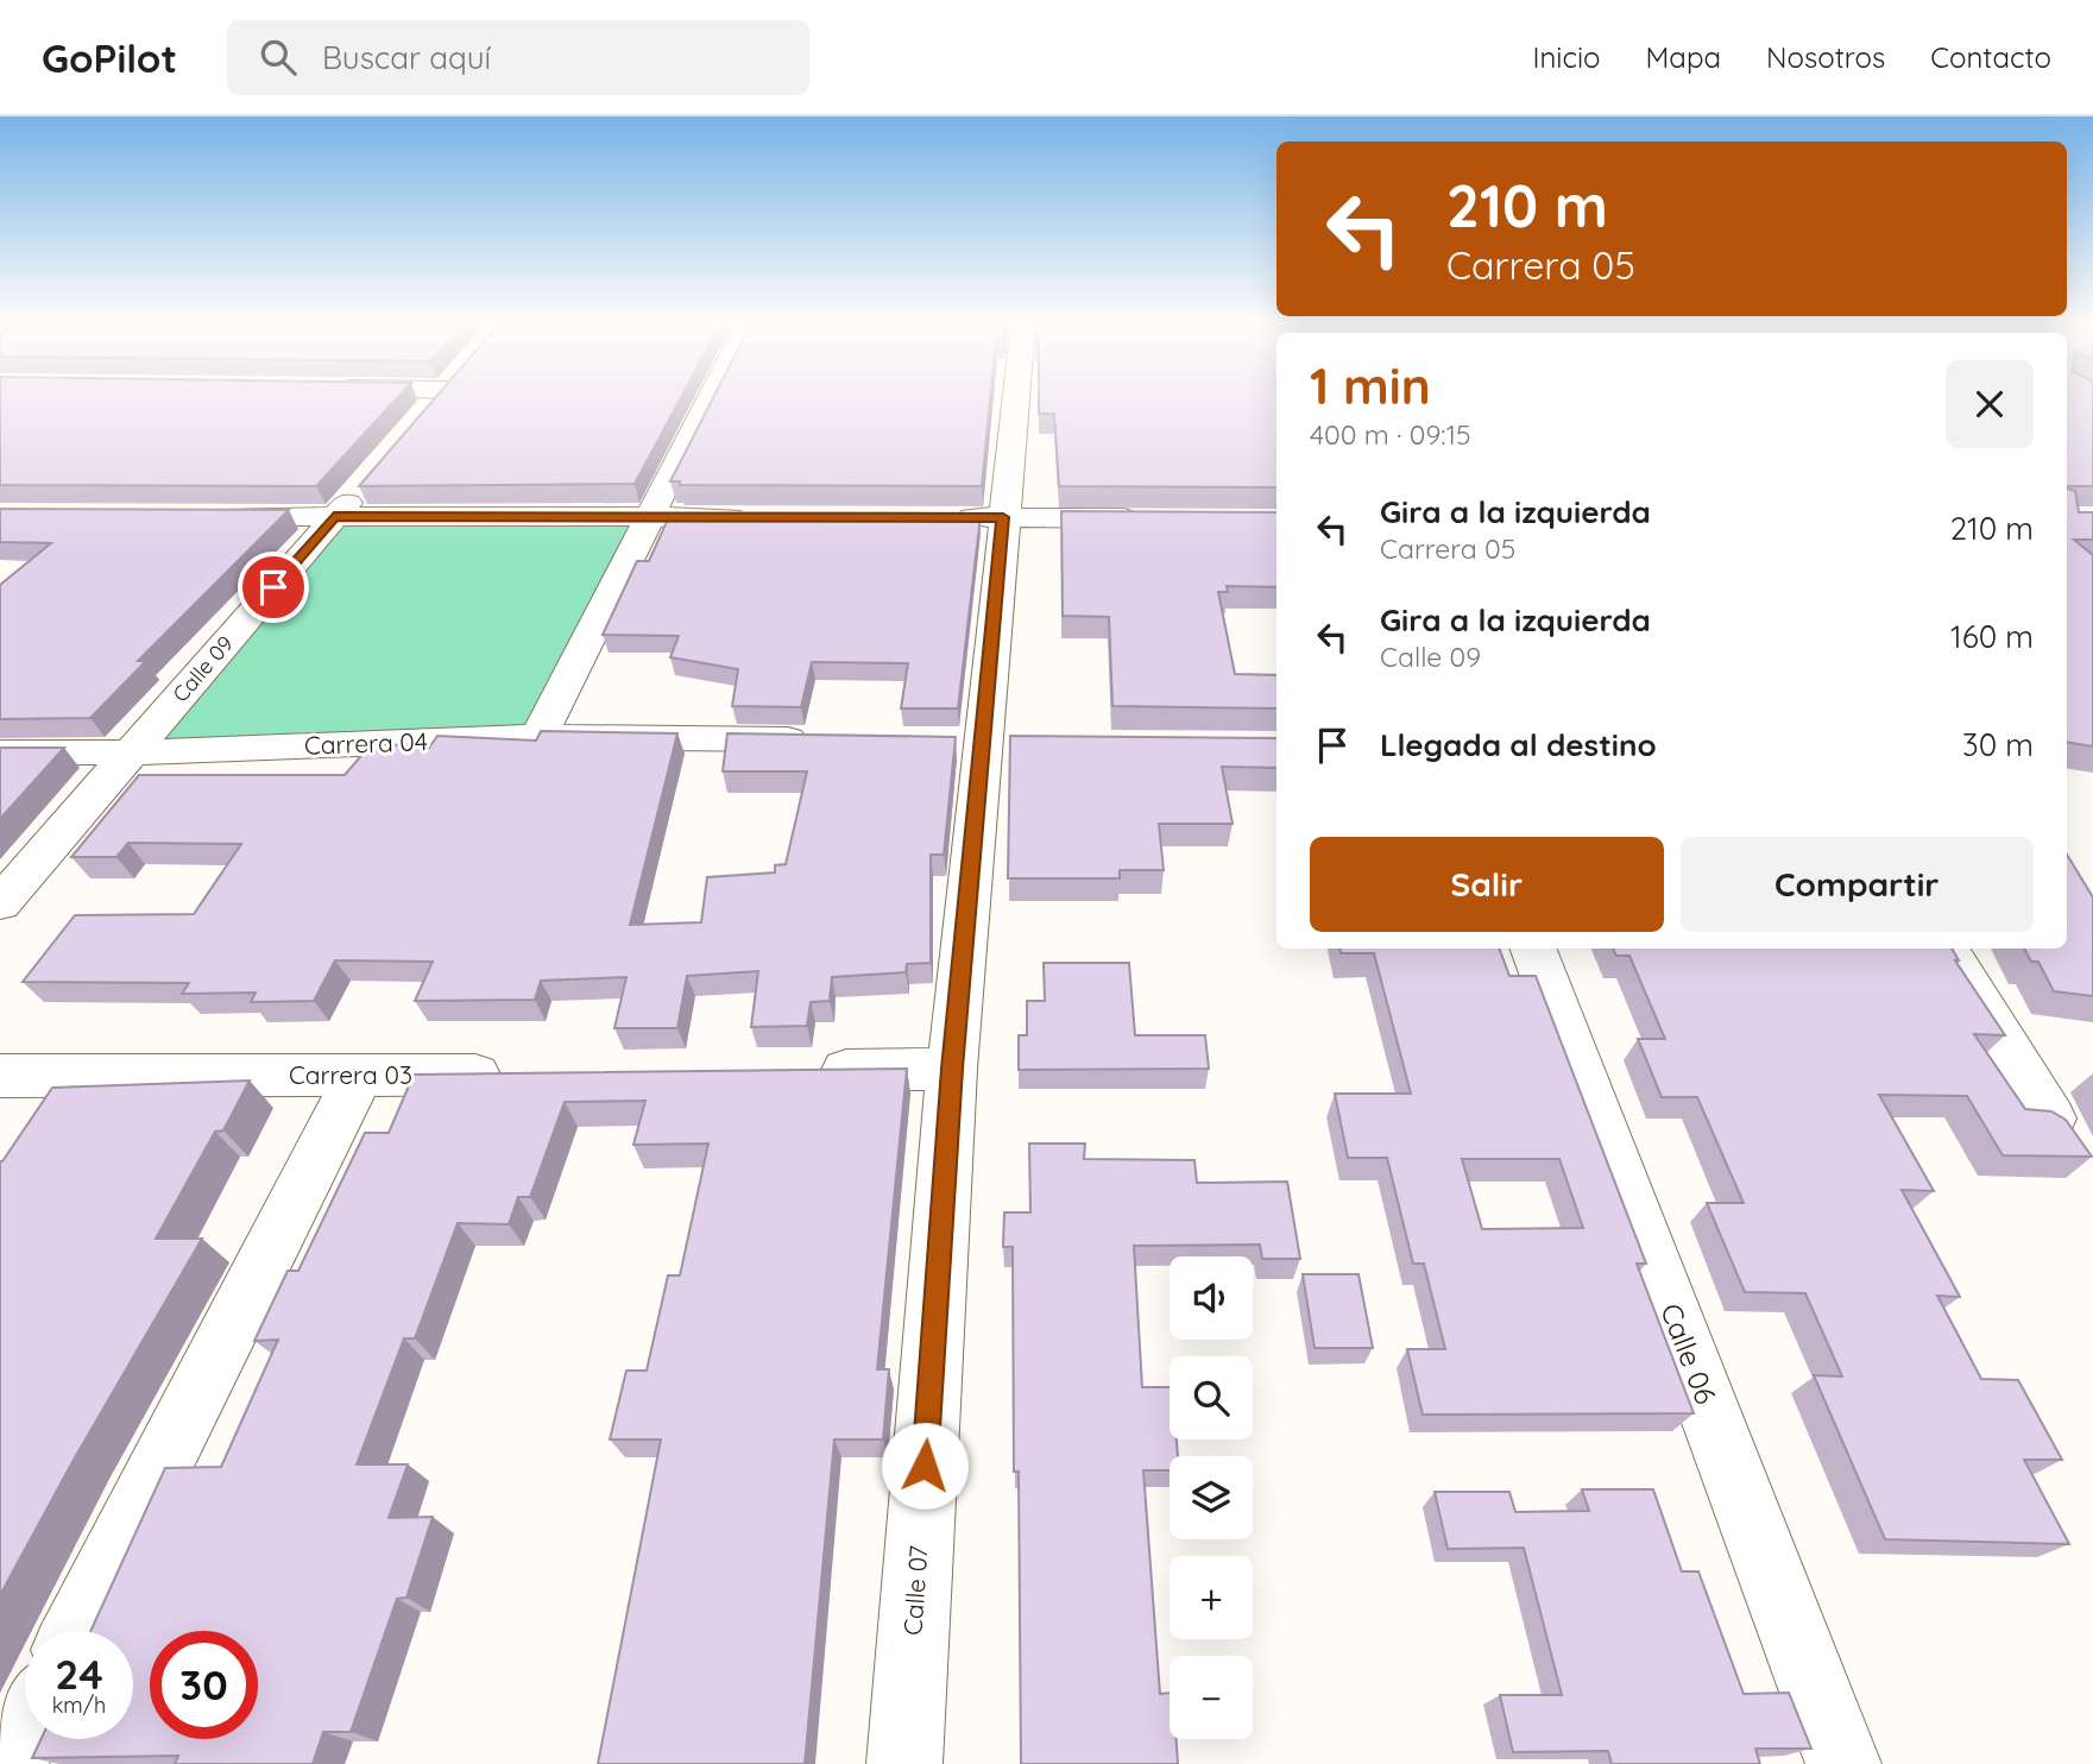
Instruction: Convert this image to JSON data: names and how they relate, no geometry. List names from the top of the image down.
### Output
{
  "streets": {
    "street": [
      "Calle 09",
      "Carrera 04",
      "Carrera 03",
      "Calle 06",
      "Calle 07"
    ]
  },
  "crossings": [
    ["Calle 09", "Carrera 04"]
  ],
  "page": {
    "header": "GoPilot",
    "search": "Buscar aquí",
    "nav": [
      "Inicio",
      "Mapa",
      "Nosotros",
      "Contacto"
    ],
    "turn": ["210 m", "Carrera 05"],
    "heading": ["1 min", "400 m · 09:15"],
    "list": [
      {
        "name": "Gira a la izquierda",
        "note": "Carrera 05",
        "value": "210 m"
      },
      {
        "name": "Gira a la izquierda",
        "note": "Calle 09",
        "value": "160 m"
      },
      {
        "name": "Llegada al destino",
        "value": "30 m"
      }
    ],
    "buttons": ["Salir", "Compartir"],
    "map_buttons": ["+", "−"],
    "speed": "24 km/h",
    "limit": "30"
  }
}
